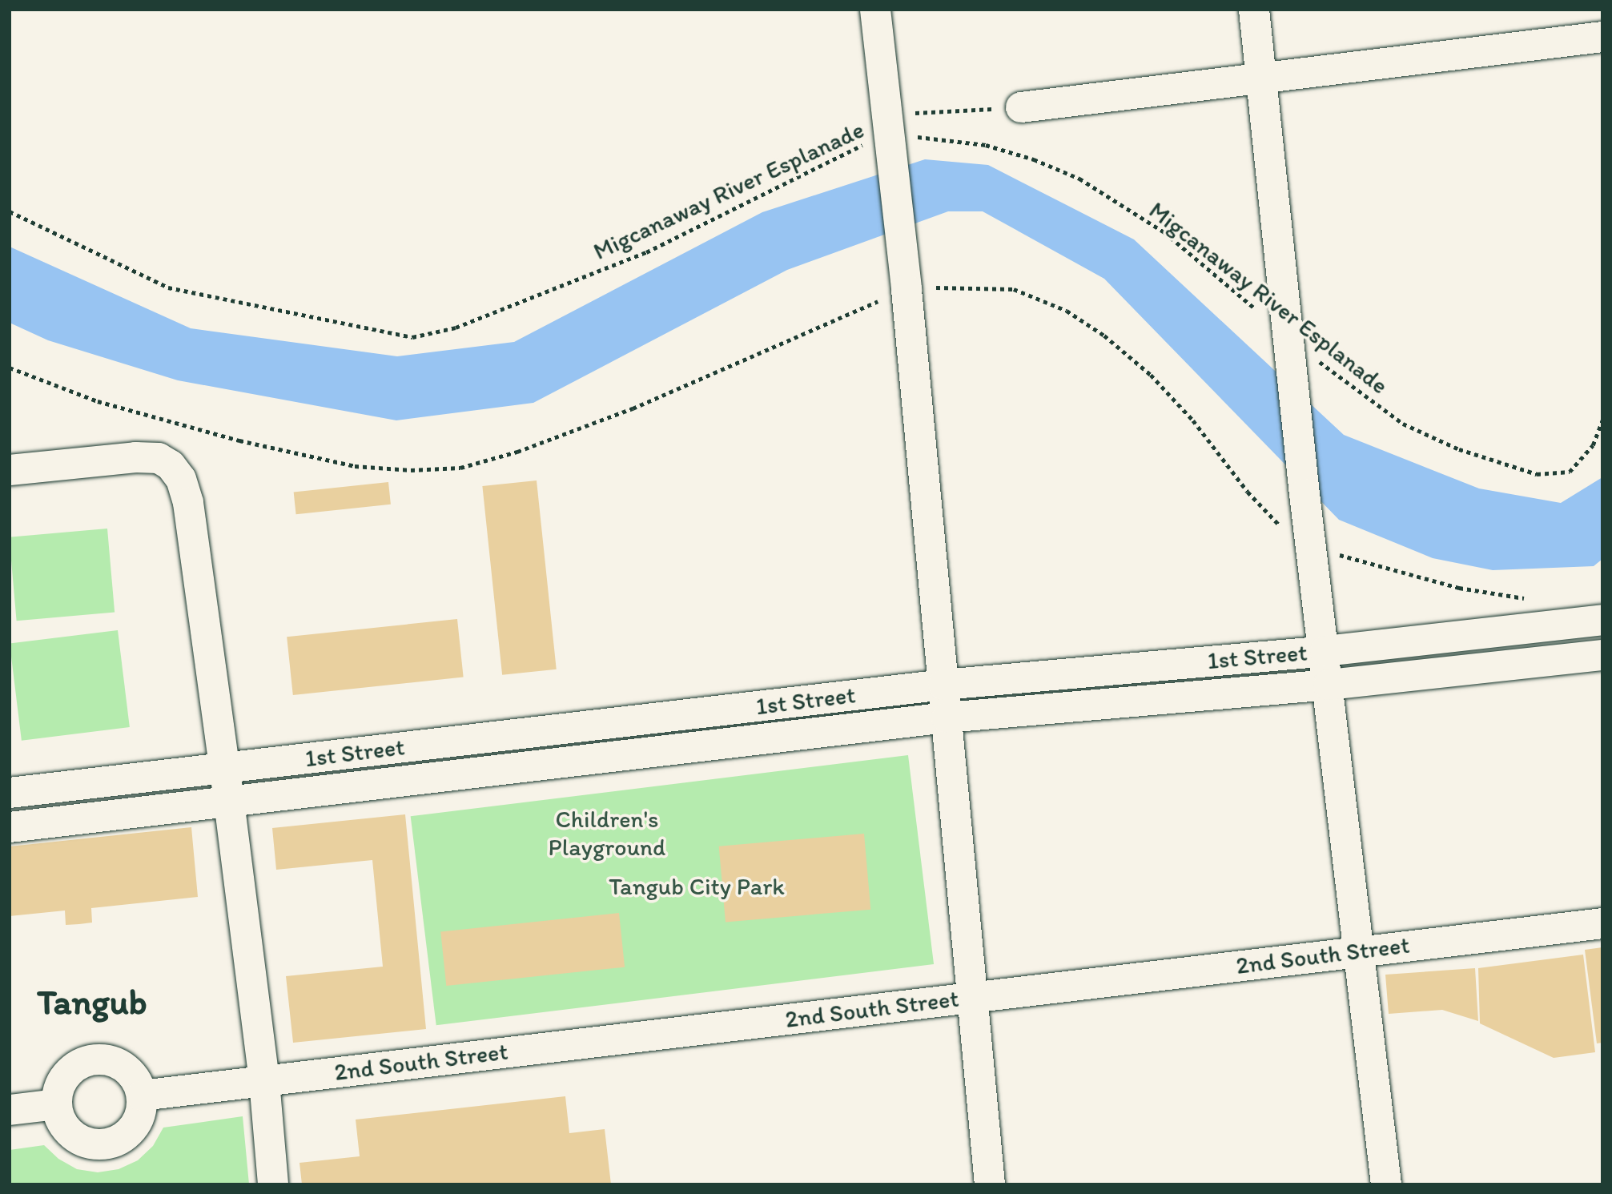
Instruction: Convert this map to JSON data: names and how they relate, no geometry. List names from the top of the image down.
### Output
{
  "streets": {
    "street": ["1st Street", "2nd South Street"],
    "path": ["Migcanaway River Esplanade"]
  },
  "districts": ["Tangub"],
  "parks": ["Children's Playground", "Tangub City Park"]
}
